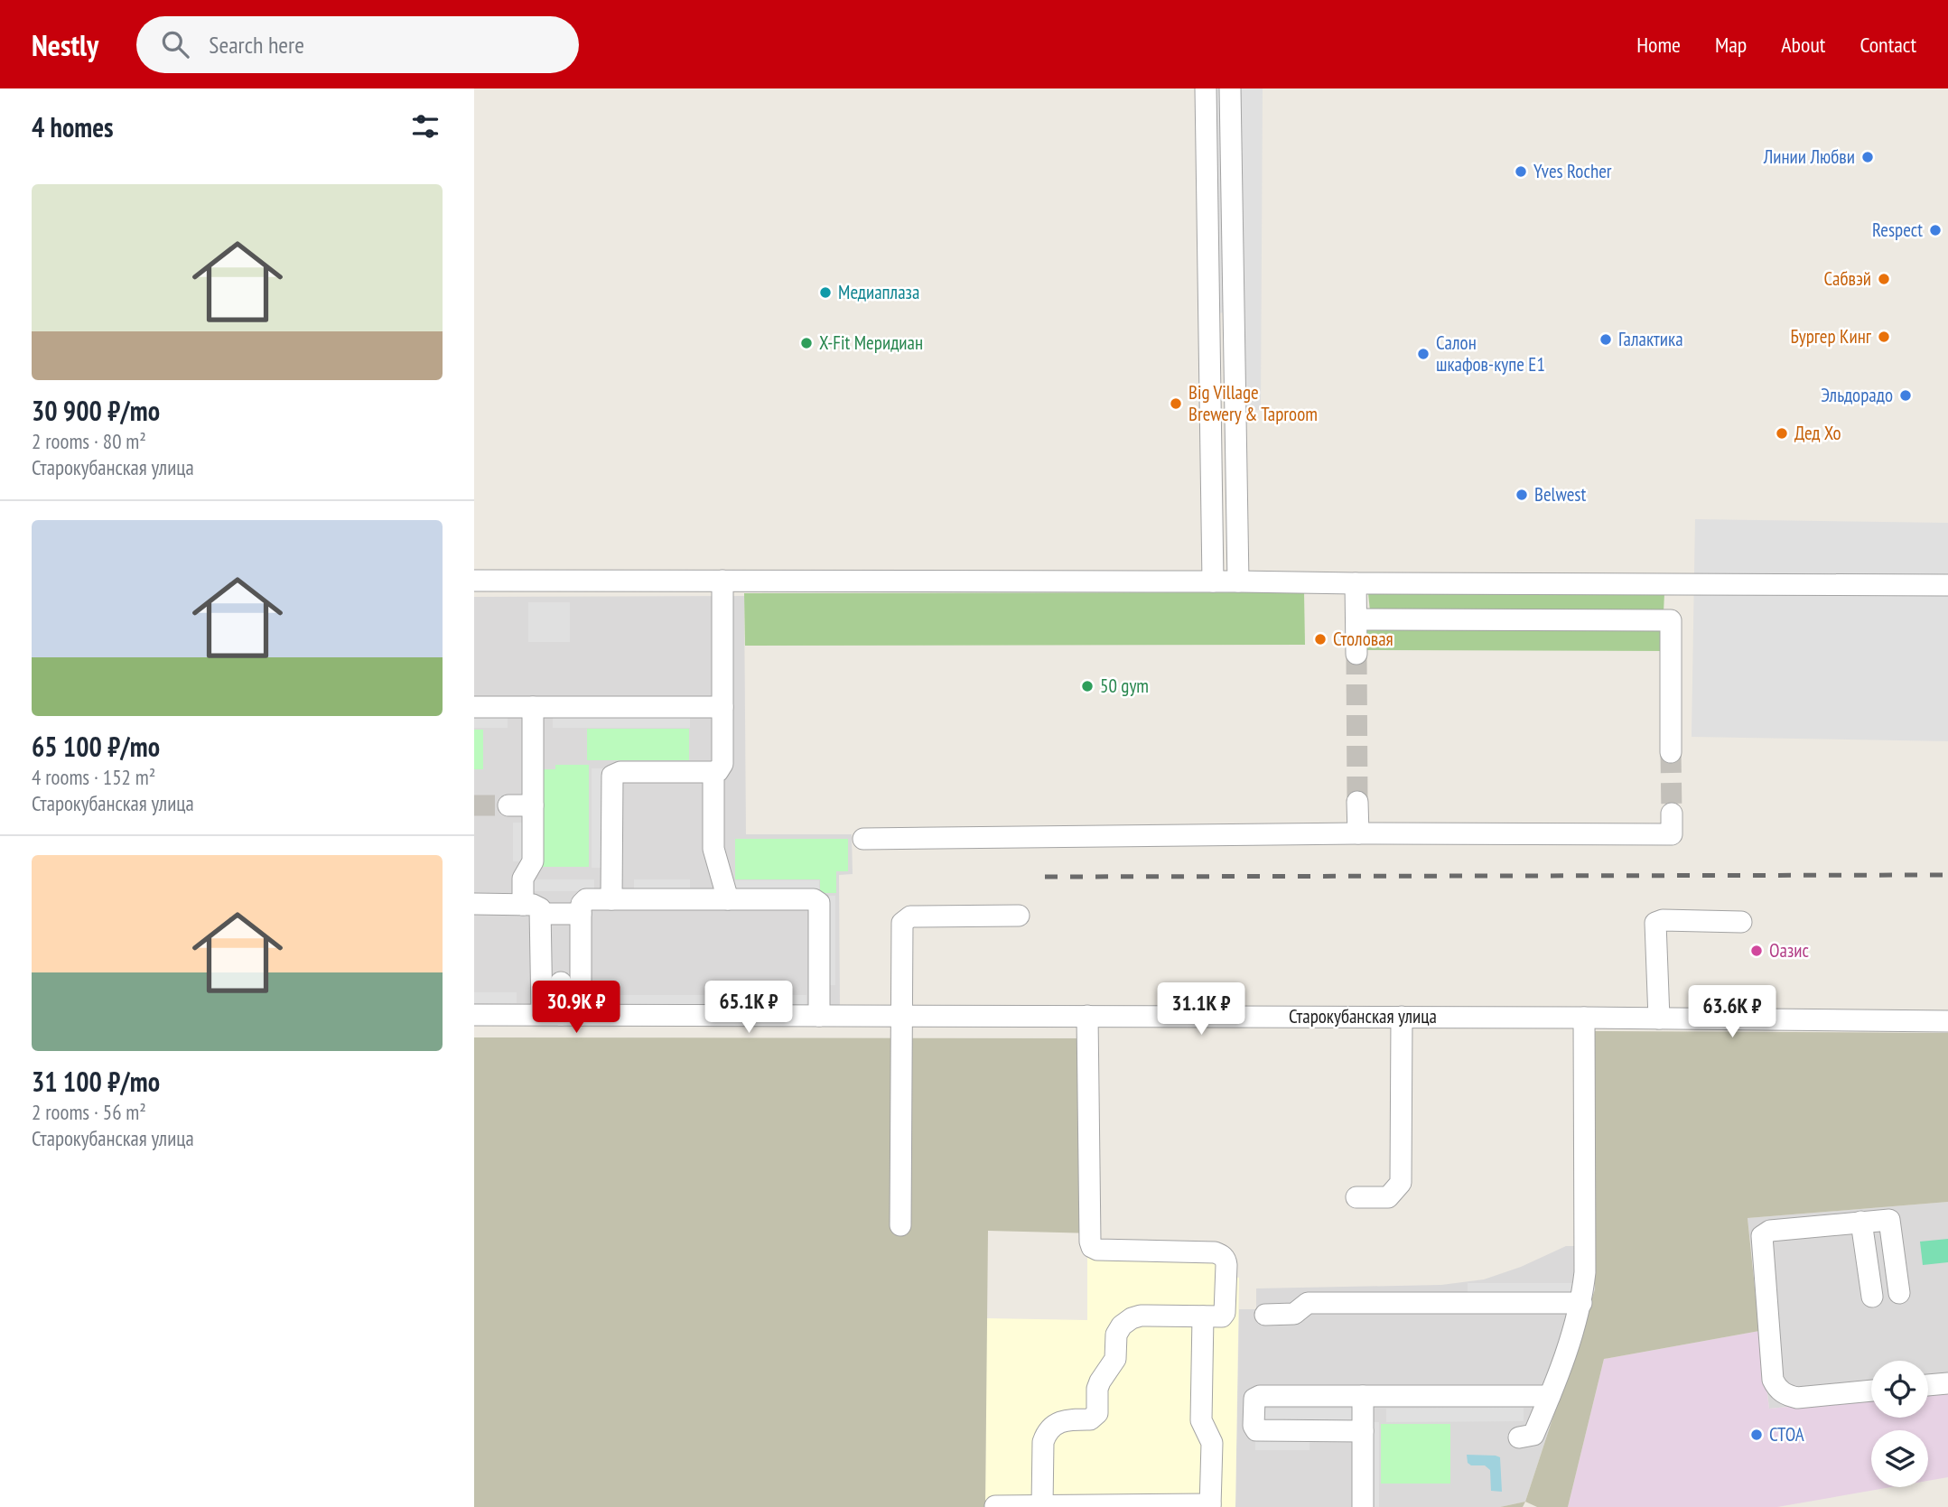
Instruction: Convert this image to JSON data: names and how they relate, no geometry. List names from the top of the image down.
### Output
{
  "streets": {
    "street": ["Старокубанская улица"]
  },
  "places": [
    "Линии Любви",
    "Yves Rocher",
    "Respect",
    "Сабвэй",
    "Медиаплаза",
    "Бургер Кинг",
    "Галактика",
    "X-Fit Меридиан",
    "Салон шкафов-купе Е1",
    "Эльдорадо",
    "Big Village Brewery & Taproom",
    "Дед Хо",
    "Belwest",
    "Столовая",
    "50 gym",
    "Оазис",
    "СТОА"
  ],
  "page": {
    "header": "Nestly",
    "search": "Search here",
    "nav": [
      "Home",
      "Map",
      "About",
      "Contact"
    ],
    "heading": "4 homes",
    "list": [
      {
        "name": "30 900 ₽/mo",
        "note": "2 rooms · 80 m² · Старокубанская улица"
      },
      {
        "name": "65 100 ₽/mo",
        "note": "4 rooms · 152 m² · Старокубанская улица"
      },
      {
        "name": "31 100 ₽/mo",
        "note": "2 rooms · 56 m² · Старокубанская улица"
      }
    ],
    "price": [
      "30.9K ₽",
      "65.1K ₽",
      "31.1K ₽",
      "63.6K ₽"
    ]
  }
}
